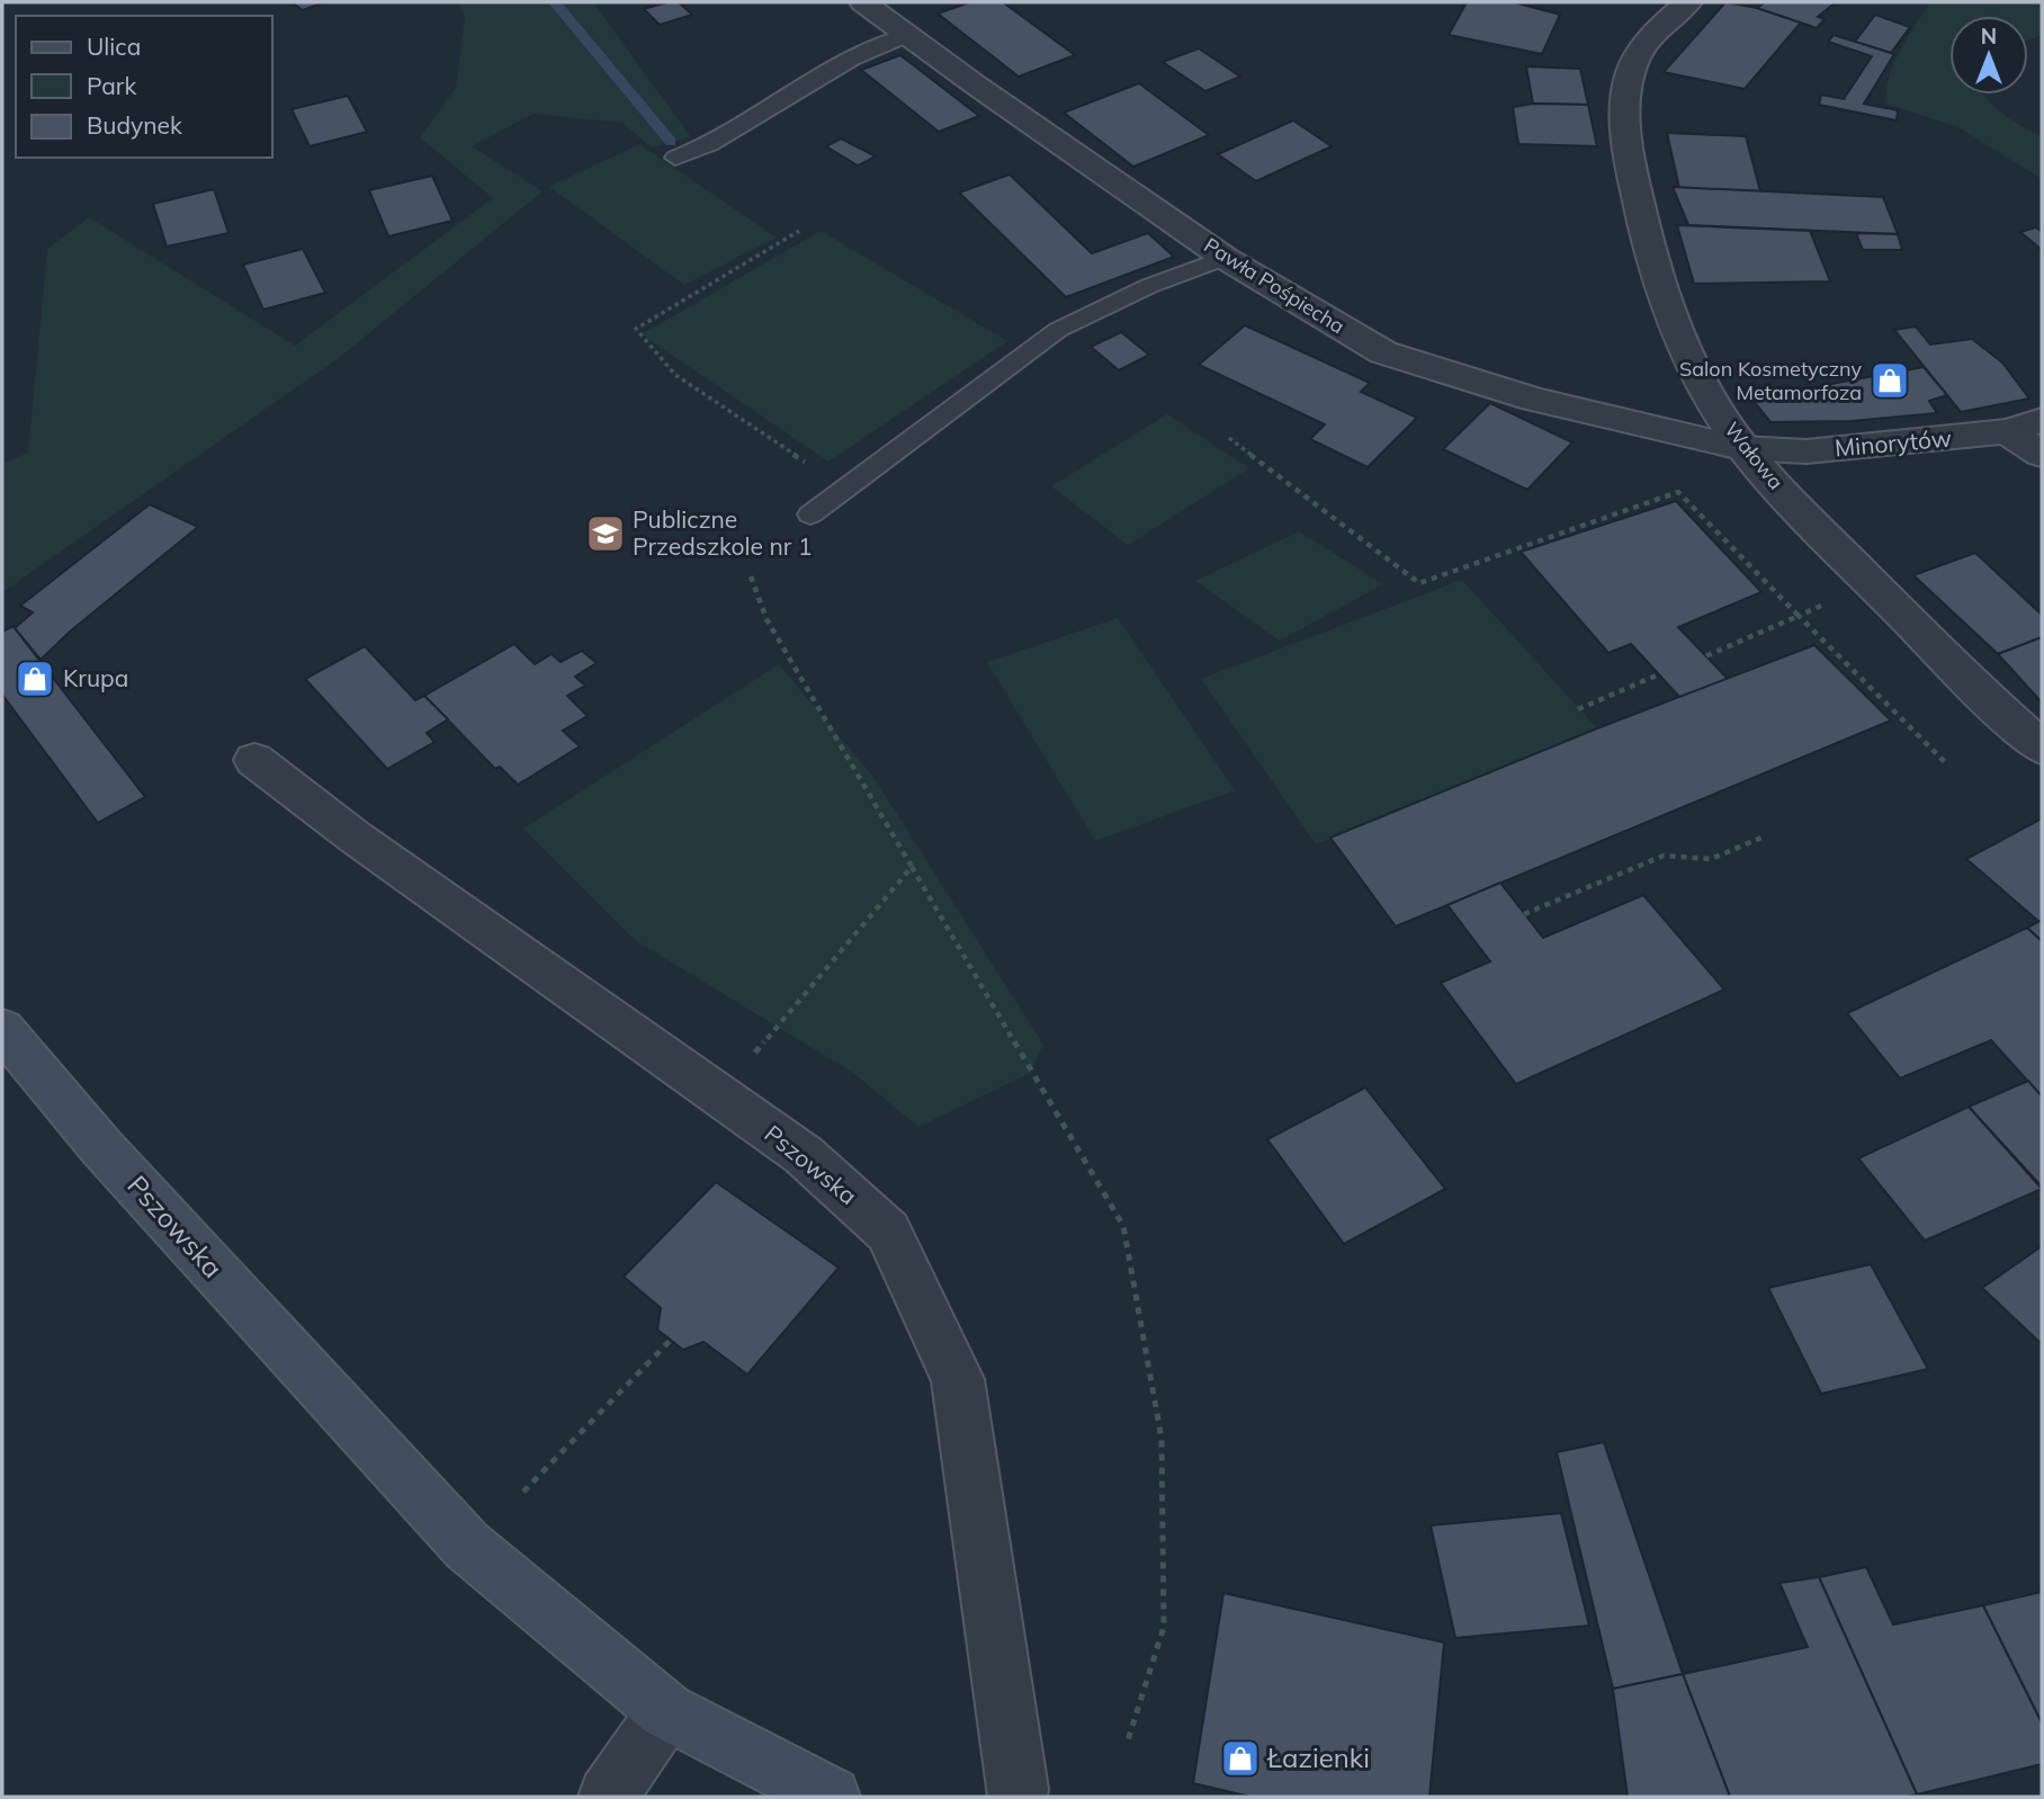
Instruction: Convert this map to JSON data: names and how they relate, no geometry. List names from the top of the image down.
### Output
{
  "streets": {
    "main road": ["Pszowska"],
    "street": ["Pawła Pośpiecha", "Minorytów", "Wałowa"]
  },
  "crossings": [
    ["Pawła Pośpiecha", "Minorytów"],
    ["Pawła Pośpiecha", "Wałowa"],
    ["Minorytów", "Wałowa"]
  ],
  "places": {
    "shop": ["Salon Kosmetyczny Metamorfoza", "Krupa", "Łazienki"],
    "school or university": ["Publiczne Przedszkole nr 1"]
  },
  "legend": ["Ulica", "Park", "Budynek"],
  "north": "top"
}
